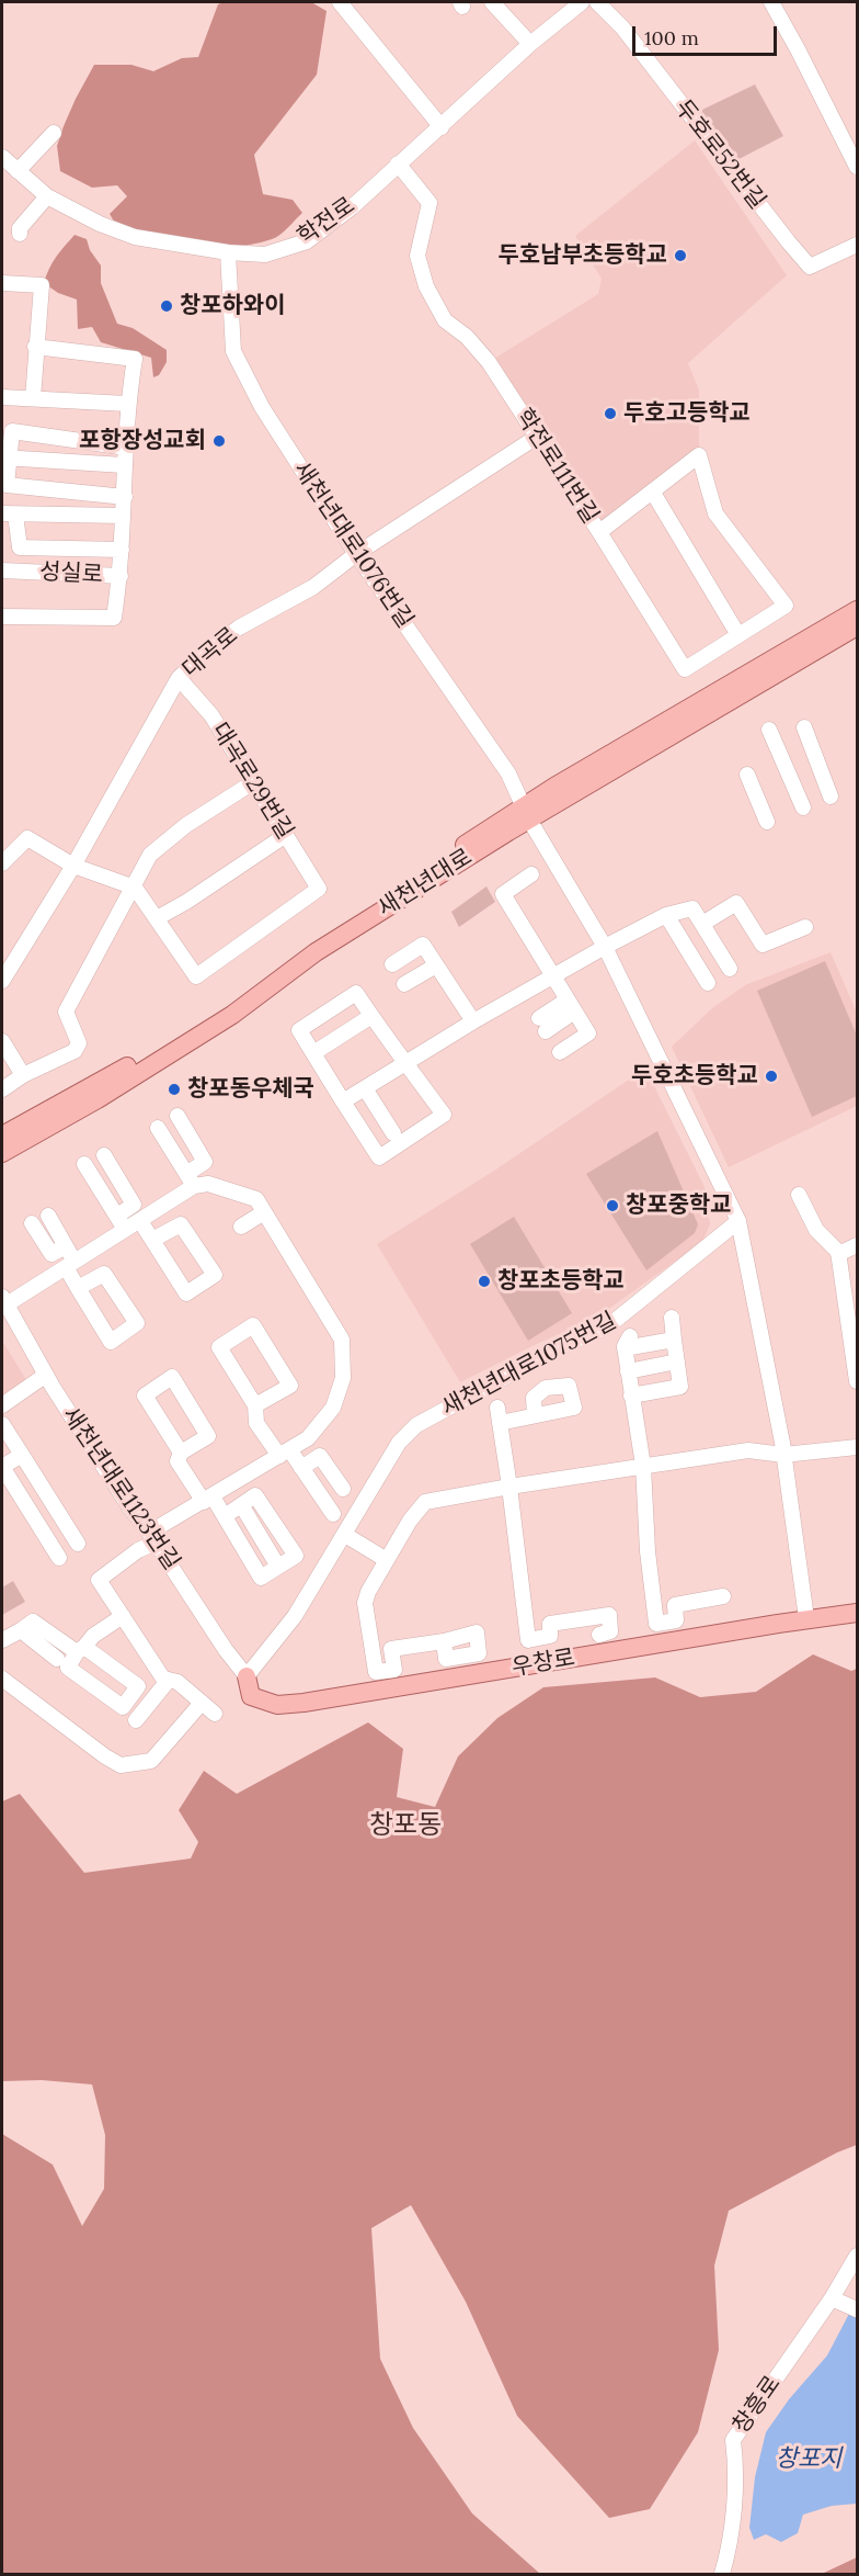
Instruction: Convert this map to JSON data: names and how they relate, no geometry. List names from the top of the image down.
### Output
{
  "streets": {
    "main road": ["새천년대로", "우창로"],
    "street": [
      "두호로52번길",
      "학전로",
      "학전로111번길",
      "새천년대로1076번길",
      "성실로",
      "대곡로",
      "대곡로29번길",
      "새천년대로1075번길",
      "새천년대로1123번길",
      "창흥로"
    ]
  },
  "crossings": [
    ["학전로", "학전로111번길"],
    ["학전로", "새천년대로1076번길"],
    ["학전로111번길", "대곡로"],
    ["새천년대로1076번길", "대곡로"],
    ["새천년대로1076번길", "새천년대로"],
    ["대곡로", "대곡로29번길"],
    ["새천년대로1075번길", "새천년대로1123번길"],
    ["새천년대로1075번길", "우창로"],
    ["새천년대로1123번길", "우창로"]
  ],
  "districts": ["창포동"],
  "water": ["창포지"],
  "places": [
    "두호남부초등학교",
    "창포하와이",
    "두호고등학교",
    "포항장성교회",
    "두호초등학교",
    "창포동우체국",
    "창포중학교",
    "창포초등학교"
  ],
  "scale_bar": "100 m"
}
